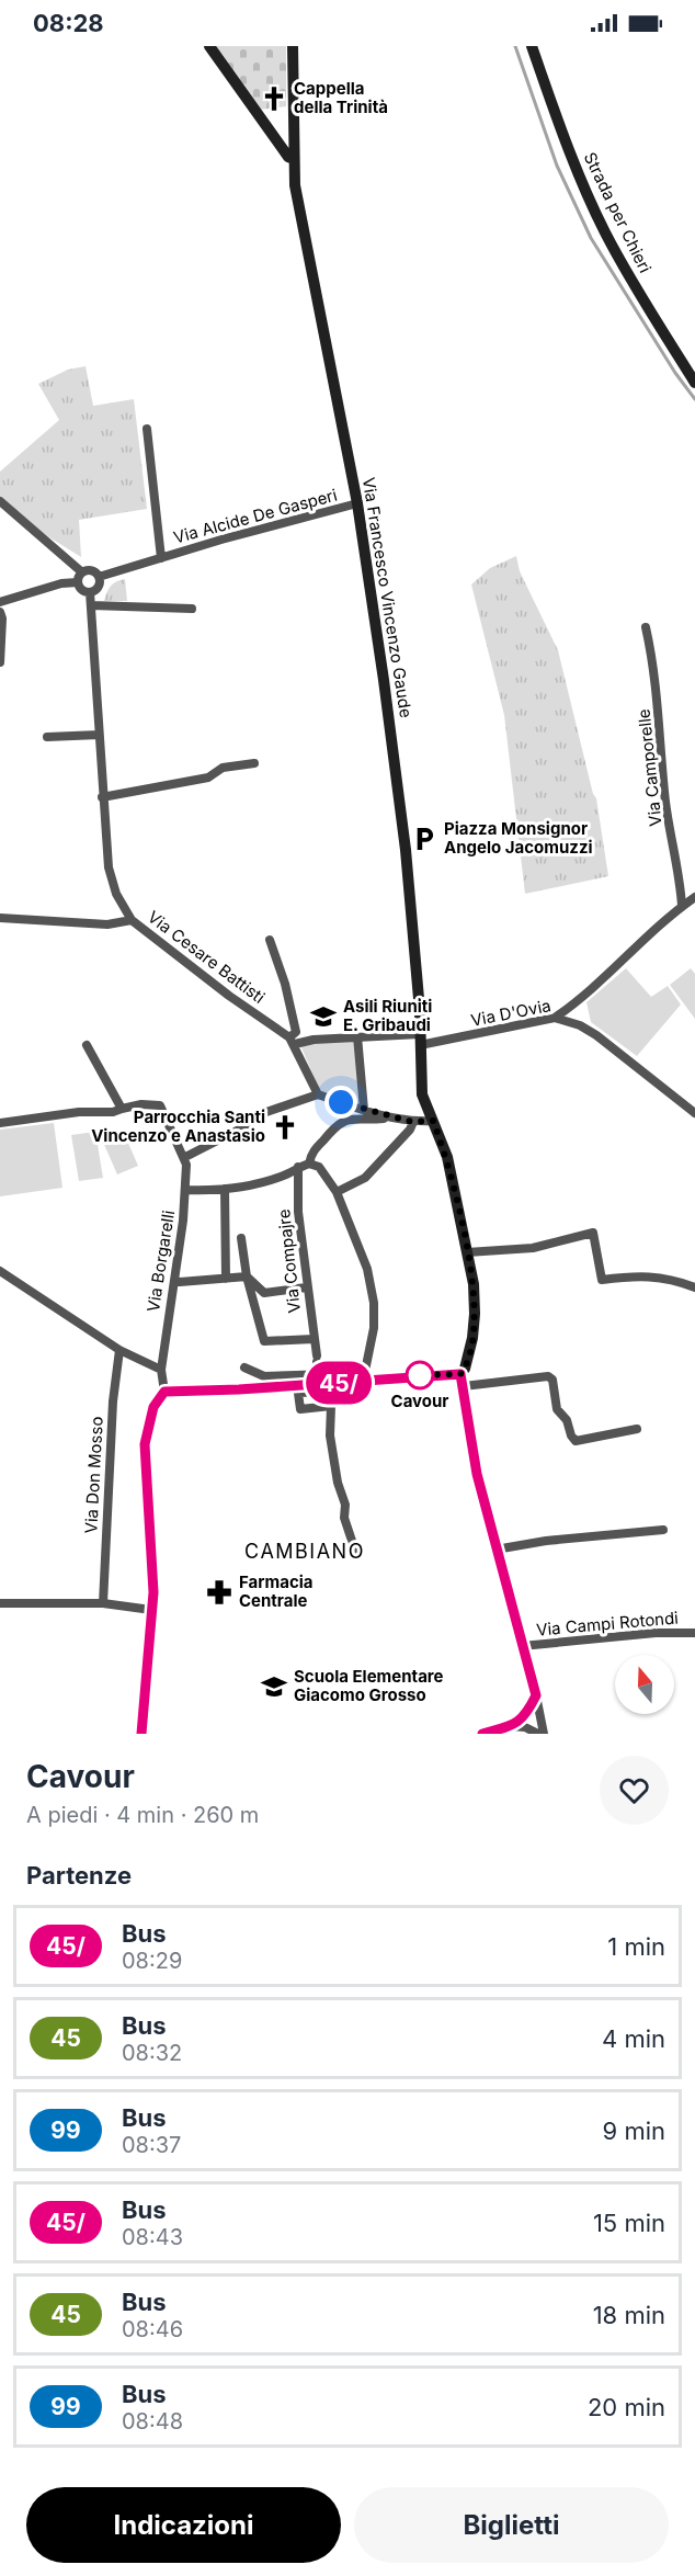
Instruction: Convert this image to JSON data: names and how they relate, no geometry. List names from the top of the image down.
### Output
{
  "streets": {
    "street": [
      "Strada per Chieri",
      "Via Alcide De Gasperi",
      "Via Francesco Vincenzo Gaude",
      "Via Camporelle",
      "Via Cesare Battisti",
      "Via D'Ovia",
      "Via Borgarelli",
      "Via Compajre",
      "Via Don Mosso",
      "Via Campi Rotondi"
    ]
  },
  "crossings": [
    ["Via Alcide De Gasperi", "Via Francesco Vincenzo Gaude"],
    ["Via Alcide De Gasperi", "Via Cesare Battisti"],
    ["Via Francesco Vincenzo Gaude", "Via D'Ovia"],
    ["Via Cesare Battisti", "Via D'Ovia"]
  ],
  "districts": ["CAMBIANO"],
  "places": {
    "church": ["Cappella della Trinità", "Parrocchia Santi Vincenzo e Anastasio"],
    "parking": ["Piazza Monsignor Angelo Jacomuzzi"],
    "school or university": ["Asili Riuniti E. Gribaudi", "Scuola Elementare Giacomo Grosso"],
    "other": ["Cavour"],
    "pharmacy": ["Farmacia Centrale"]
  },
  "lines": ["bus line 45/"],
  "north": "top",
  "page": {
    "status": "08:28",
    "on_map": "45/",
    "heading": [
      ["Cavour", "A piedi · 4 min · 260 m"],
      "Partenze"
    ],
    "list": [
      {
        "mark": "45/",
        "name": "Bus",
        "note": "08:29",
        "value": "1 min"
      },
      {
        "mark": "45",
        "name": "Bus",
        "note": "08:32",
        "value": "4 min"
      },
      {
        "mark": "99",
        "name": "Bus",
        "note": "08:37",
        "value": "9 min"
      },
      {
        "mark": "45/",
        "name": "Bus",
        "note": "08:43",
        "value": "15 min"
      },
      {
        "mark": "45",
        "name": "Bus",
        "note": "08:46",
        "value": "18 min"
      },
      {
        "mark": "99",
        "name": "Bus",
        "note": "08:48",
        "value": "20 min"
      }
    ],
    "buttons": ["Indicazioni", "Biglietti"]
  }
}
